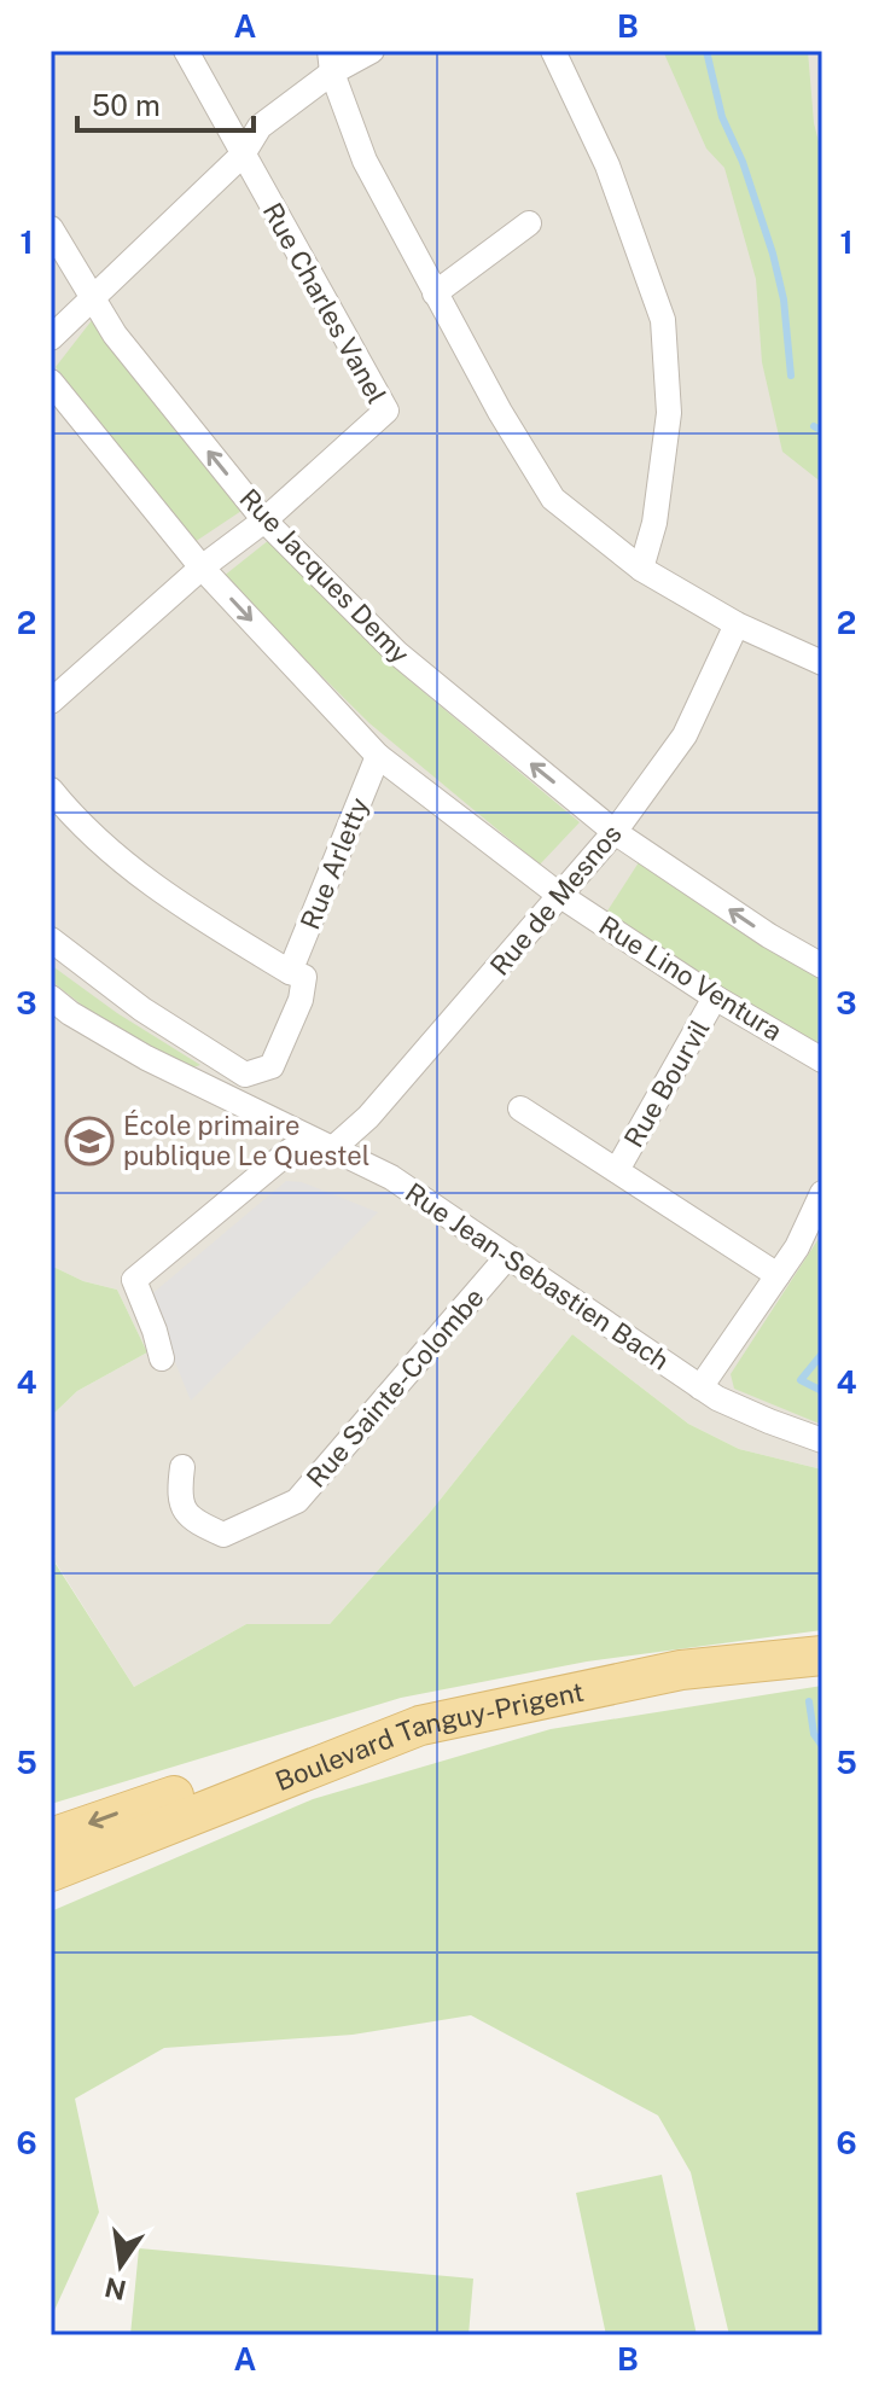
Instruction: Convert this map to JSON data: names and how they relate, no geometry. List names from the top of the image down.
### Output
{
  "streets": {
    "main road": ["Boulevard Tanguy-Prigent"],
    "street": [
      "Rue Charles Vanel",
      "Rue Jacques Demy",
      "Rue Arletty",
      "Rue de Mesnos",
      "Rue Lino Ventura",
      "Rue Bourvil",
      "Rue Jean-Sebastien Bach",
      "Rue Sainte-Colombe"
    ]
  },
  "crossings": [
    ["Rue Charles Vanel", "Rue Jacques Demy"],
    ["Rue Jacques Demy", "Rue de Mesnos"],
    ["Rue de Mesnos", "Rue Lino Ventura"],
    ["Rue de Mesnos", "Rue Jean-Sebastien Bach"],
    ["Rue Lino Ventura", "Rue Bourvil"],
    ["Rue Jean-Sebastien Bach", "Rue Sainte-Colombe"]
  ],
  "places": {
    "school or university": ["École primaire publique Le Questel"]
  },
  "scale_bar": "50 m",
  "north": "bottom",
  "grid": {
    "columns": ["A", "B"],
    "rows": [
      "1",
      "2",
      "3",
      "4",
      "5",
      "6"
    ]
  }
}
